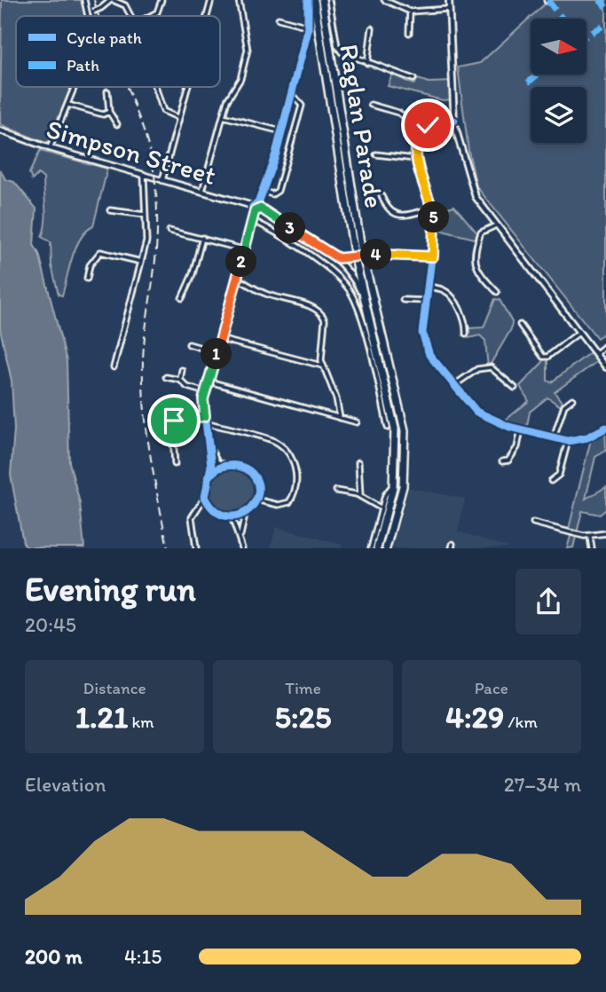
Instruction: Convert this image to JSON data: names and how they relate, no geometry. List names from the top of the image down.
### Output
{
  "streets": {
    "highway": ["Raglan Parade"],
    "street": ["Simpson Street"]
  },
  "legend": ["Cycle path", "Path"],
  "north": "right",
  "page": {
    "pins": [
      "5",
      "3",
      "4",
      "2",
      "1"
    ],
    "heading": ["Evening run", "20:45"],
    "stats": [
      ["Distance", "1.21 km"],
      ["Time", "5:25"],
      ["Pace", "4:29 /km"]
    ],
    "chart": ["Elevation", "27–34 m"],
    "list": [
      {
        "name": "200 m",
        "note": "4:15"
      }
    ]
  }
}
